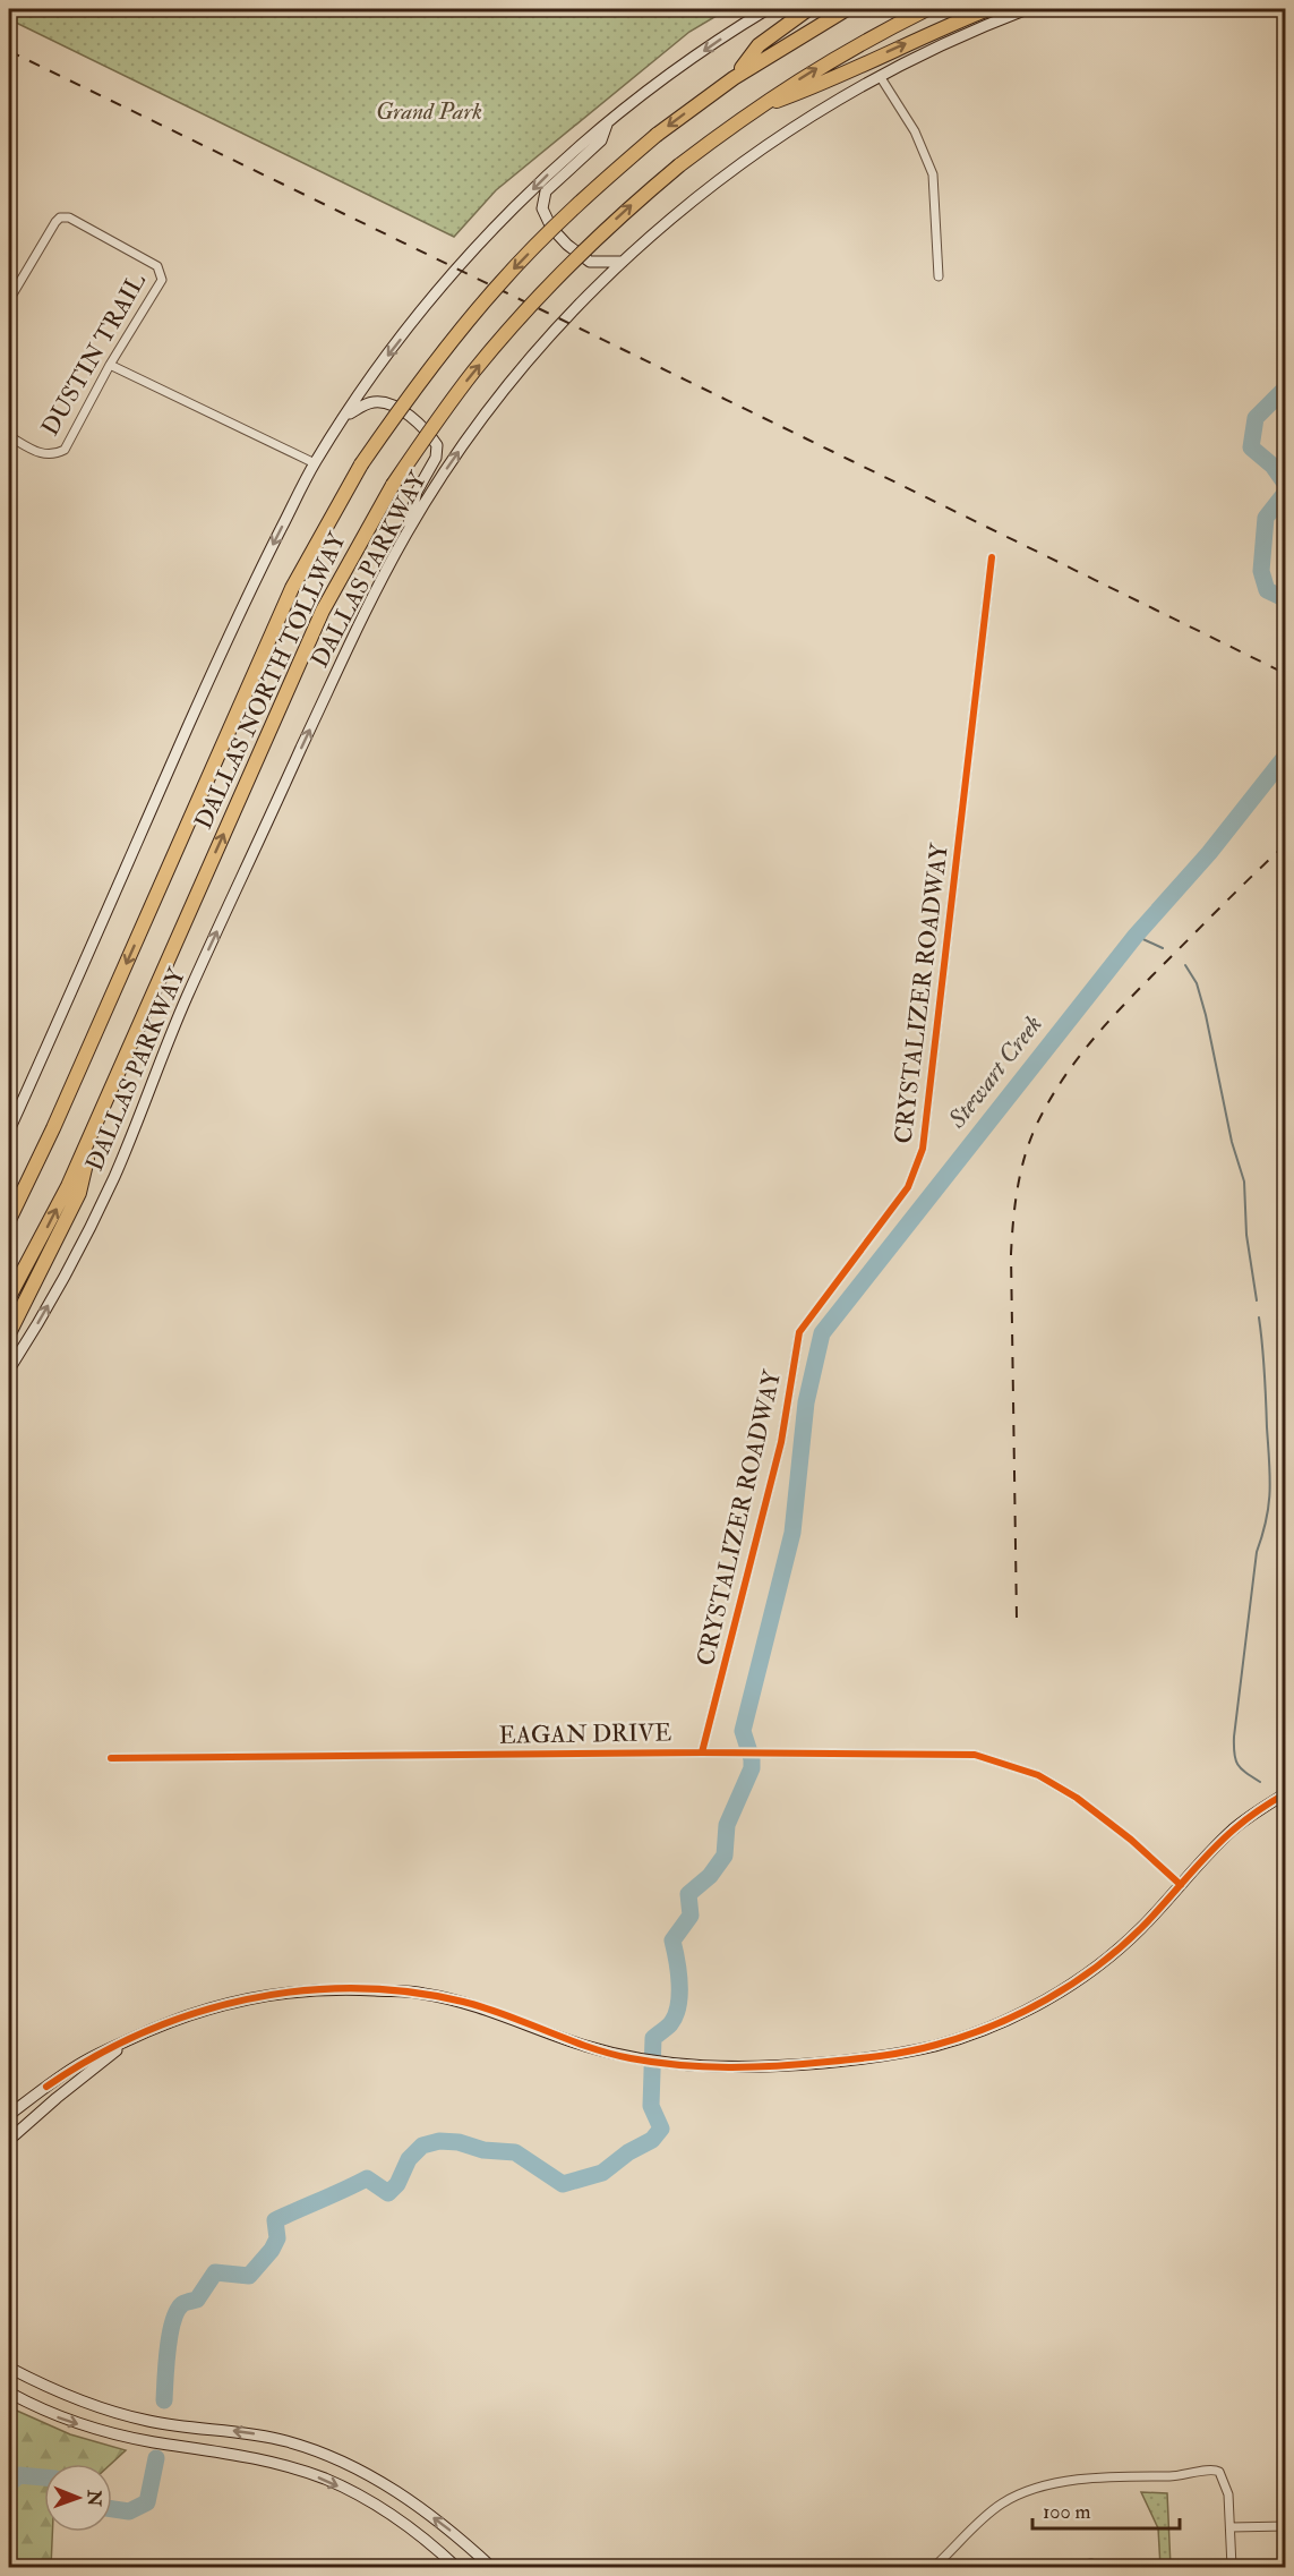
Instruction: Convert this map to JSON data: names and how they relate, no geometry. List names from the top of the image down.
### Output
{
  "streets": {
    "highway": ["DALLAS NORTH TOLLWAY"],
    "main road": ["DALLAS PARKWAY"],
    "street": ["DUSTIN TRAIL", "CRYSTALIZER ROADWAY", "EAGAN DRIVE"]
  },
  "crossings": [
    ["CRYSTALIZER ROADWAY", "EAGAN DRIVE"]
  ],
  "one_way": ["DALLAS PARKWAY"],
  "water": ["Stewart Creek"],
  "parks": ["Grand Park"],
  "scale_bar": "100 m",
  "north": "right"
}
